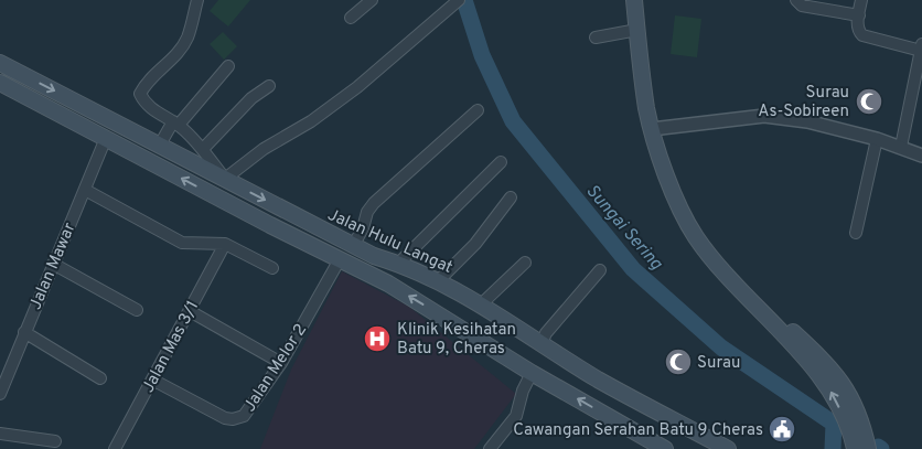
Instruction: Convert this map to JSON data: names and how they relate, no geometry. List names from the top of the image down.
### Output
{
  "streets": {
    "main road": ["Jalan Hulu Langat"],
    "street": ["Jalan Mawar", "Jalan Mas 3/1", "Jalan Melor 2"]
  },
  "crossings": [
    ["Jalan Mas 3/1", "Jalan Melor 2"]
  ],
  "water": ["Sungai Sering"],
  "places": {
    "mosque": ["Surau As-Sobireen", "Surau"],
    "hospital": ["Klinik Kesihatan Batu 9, Cheras"],
    "public building": ["Cawangan Serahan Batu 9 Cheras"]
  }
}
